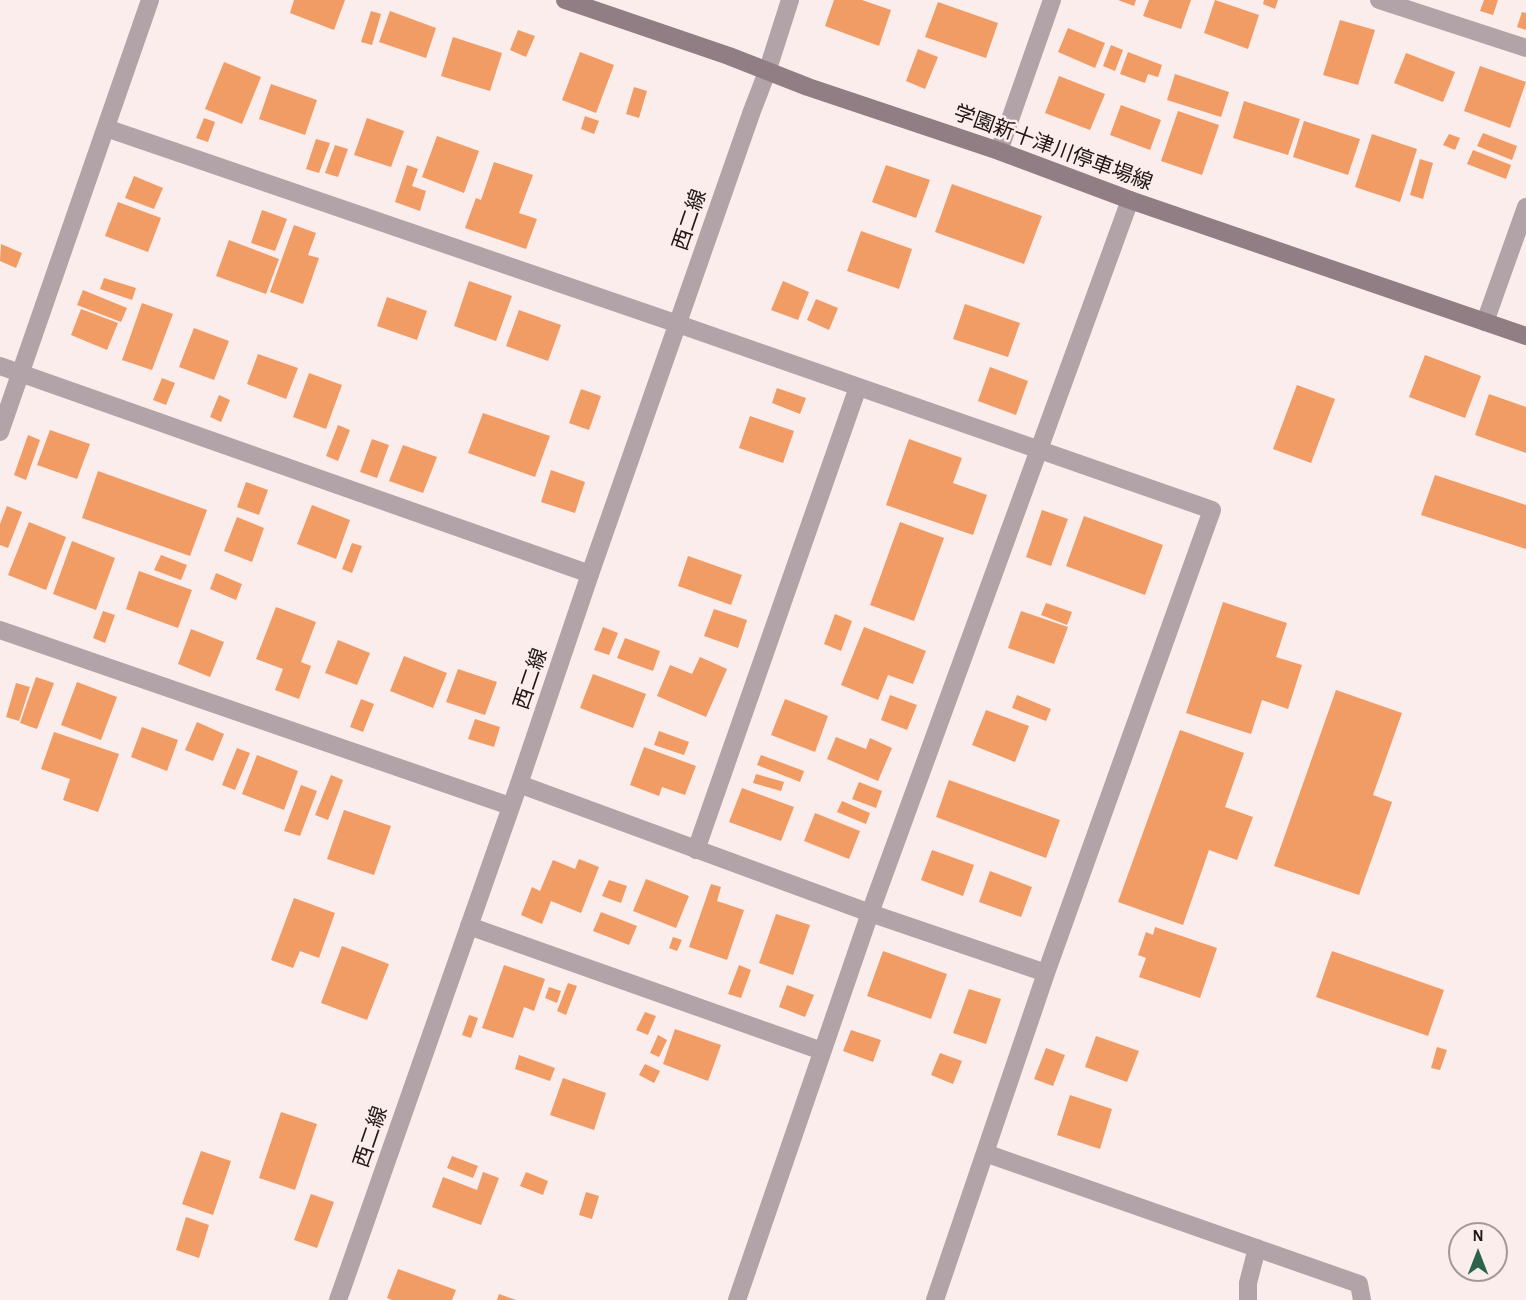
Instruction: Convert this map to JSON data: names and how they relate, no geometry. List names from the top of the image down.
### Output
{
  "streets": {
    "main road": ["学園新十津川停車場線"],
    "street": ["西二線"]
  },
  "crossings": [
    ["学園新十津川停車場線", "西二線"]
  ],
  "north": "top"
}
